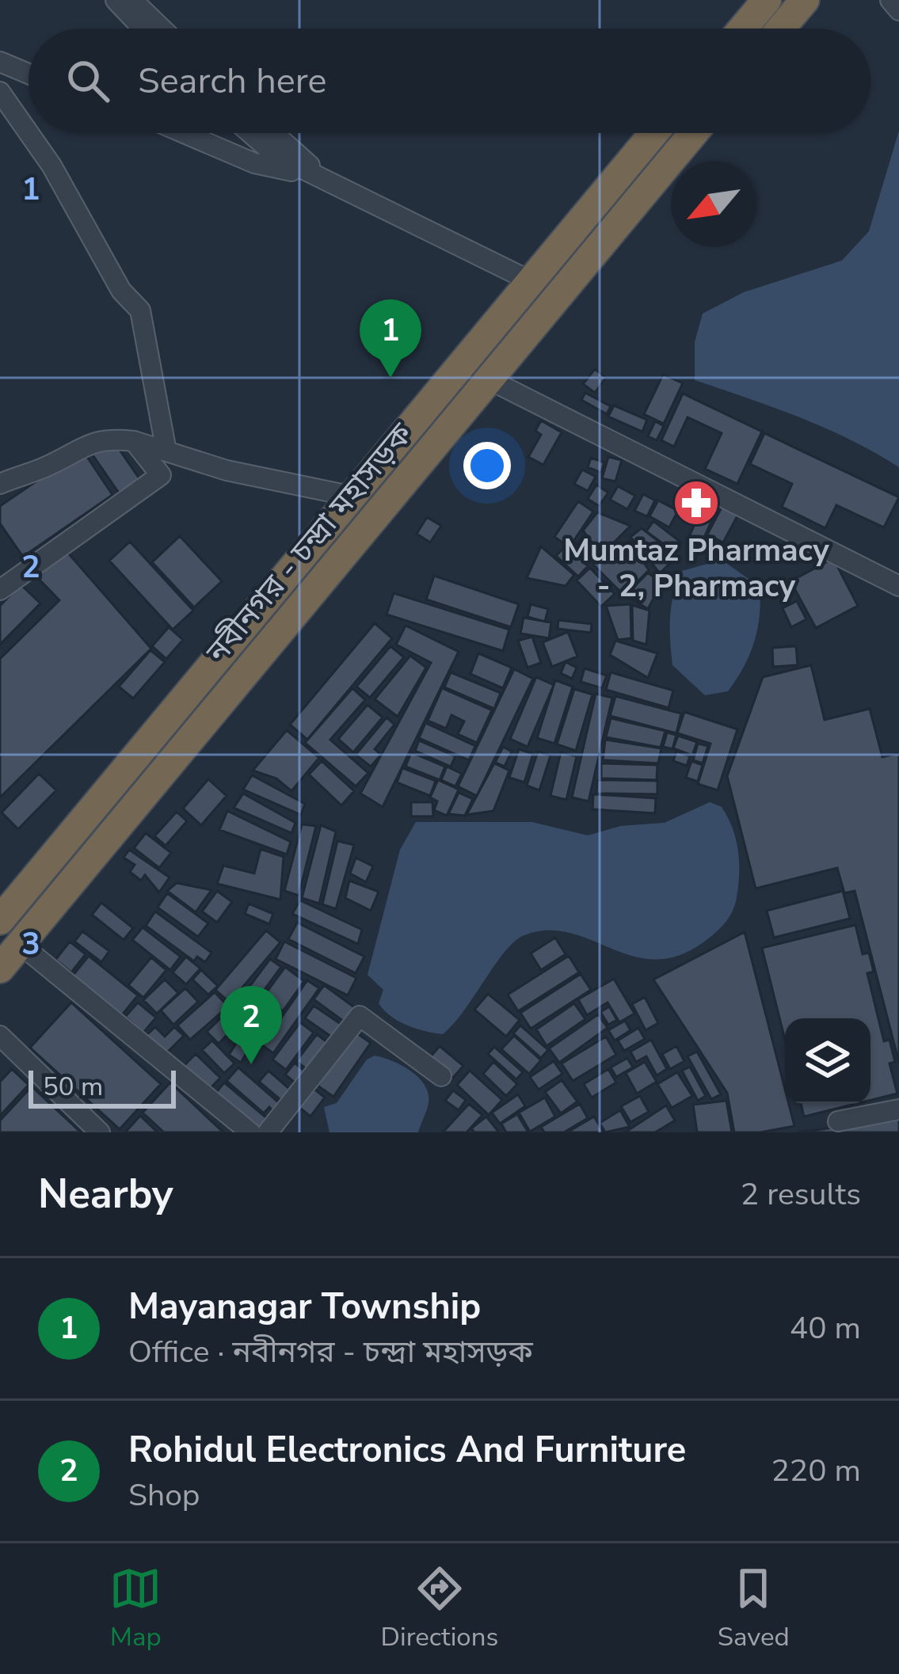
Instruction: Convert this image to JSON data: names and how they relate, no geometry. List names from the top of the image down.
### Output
{
  "streets": {
    "highway": ["নবীনগর - চন্দ্রা মহাসড়ক"]
  },
  "places": {
    "pharmacy": ["Mumtaz Pharmacy - 2, Pharmacy"]
  },
  "scale_bar": "50 m",
  "north": "bottom left",
  "page": {
    "search": "Search here",
    "pins": ["1", "2"],
    "scale": "50 m",
    "heading": ["Nearby", "2 results"],
    "list": [
      {
        "mark": "1",
        "name": "Mayanagar Township",
        "note": "Office · নবীনগর - চন্দ্রা মহাসড়ক",
        "value": "40 m"
      },
      {
        "mark": "2",
        "name": "Rohidul Electronics And Furniture",
        "note": "Shop",
        "value": "220 m"
      }
    ],
    "nav": ["Map", "Directions", "Saved"]
  },
  "grid": {
    "rows": ["1", "2", "3"]
  }
}
